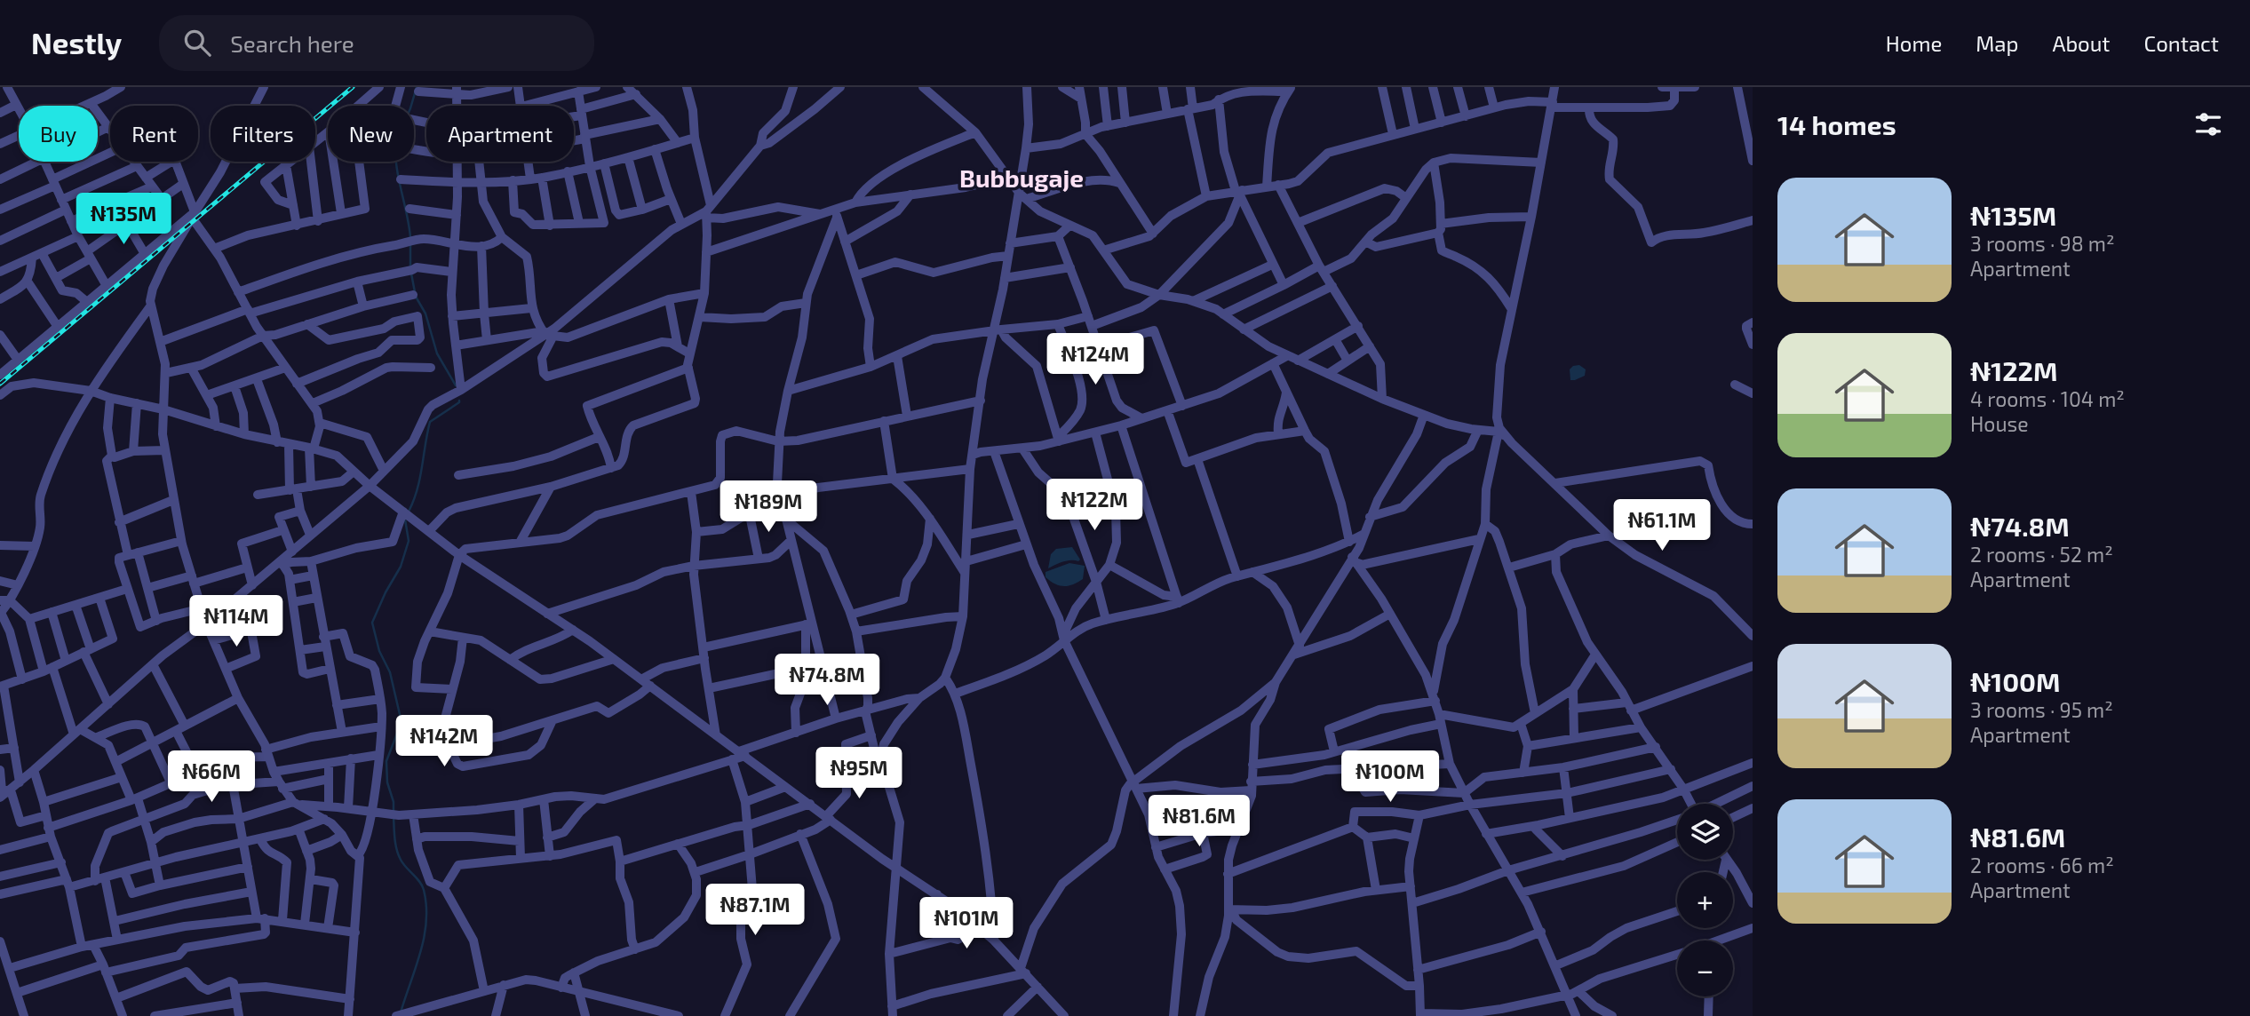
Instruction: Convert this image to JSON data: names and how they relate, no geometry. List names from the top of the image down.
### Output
{
  "districts": ["Bubbugaje"],
  "page": {
    "header": "Nestly",
    "search": "Search here",
    "nav": [
      "Home",
      "Map",
      "About",
      "Contact"
    ],
    "heading": "14 homes",
    "chip": [
      "Buy",
      "Rent",
      "Filters",
      "New",
      "Apartment"
    ],
    "list": [
      {
        "name": "₦135M",
        "note": "3 rooms · 98 m² · Apartment"
      },
      {
        "name": "₦122M",
        "note": "4 rooms · 104 m² · House"
      },
      {
        "name": "₦74.8M",
        "note": "2 rooms · 52 m² · Apartment"
      },
      {
        "name": "₦100M",
        "note": "3 rooms · 95 m² · Apartment"
      },
      {
        "name": "₦81.6M",
        "note": "2 rooms · 66 m² · Apartment"
      }
    ],
    "price": [
      "₦135M",
      "₦124M",
      "₦122M",
      "₦189M",
      "₦61.1M",
      "₦114M",
      "₦74.8M",
      "₦142M",
      "₦95M",
      "₦66M",
      "₦100M",
      "₦81.6M",
      "₦87.1M",
      "₦101M"
    ],
    "map_buttons": ["+", "−"]
  }
}
